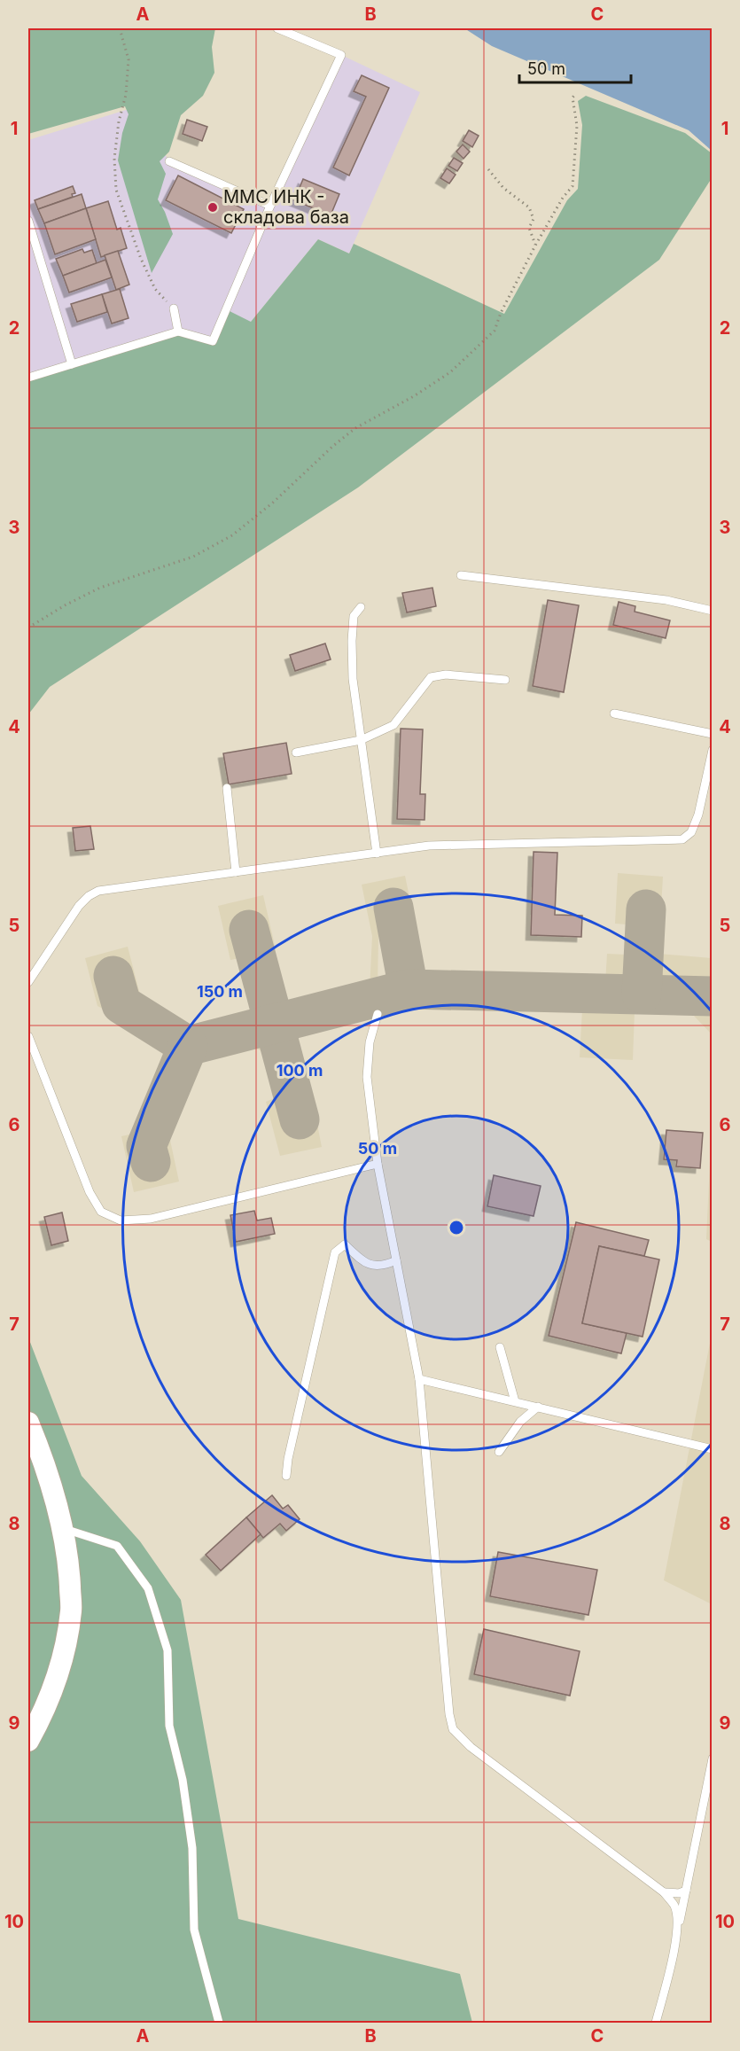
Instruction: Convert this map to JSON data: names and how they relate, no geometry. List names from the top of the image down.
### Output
{
  "places": ["ММС ИНК - складова база"],
  "scale_bar": "50 m",
  "grid": {
    "columns": ["A", "B", "C"],
    "rows": [
      "1",
      "2",
      "3",
      "4",
      "5",
      "6",
      "7",
      "8",
      "9",
      "10"
    ]
  },
  "rings": ["150 m", "100 m", "50 m"]
}
